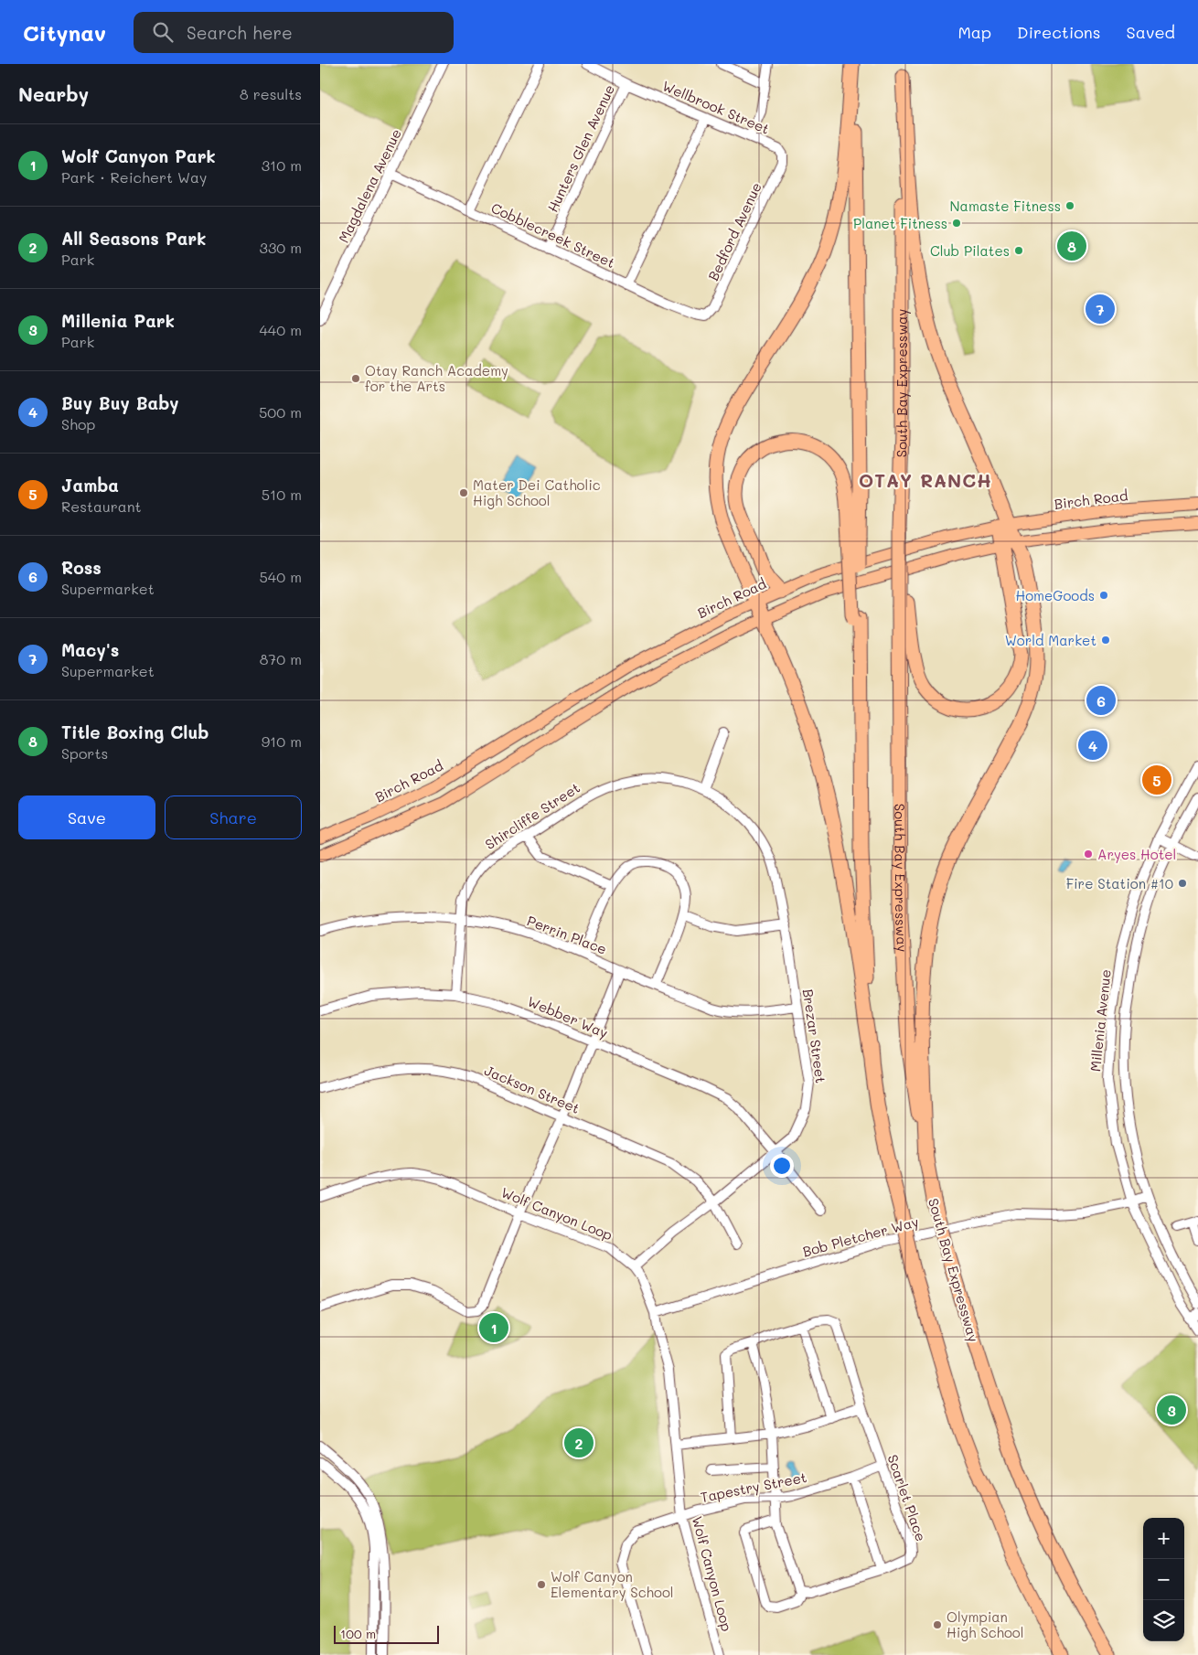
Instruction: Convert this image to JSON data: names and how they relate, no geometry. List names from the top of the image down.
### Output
{
  "streets": {
    "highway": ["South Bay Expressway"],
    "main road": ["Birch Road"],
    "street": [
      "Wellbrook Street",
      "Hunters Glen Avenue",
      "Magdalena Avenue",
      "Bedford Avenue",
      "Cobblecreek Street",
      "Shircliffe Street",
      "Perrin Place",
      "Webber Way",
      "Millenia Avenue",
      "Brezar Street",
      "Jackson Street",
      "Wolf Canyon Loop",
      "Bob Pletcher Way",
      "Tapestry Street",
      "Scarlet Place"
    ]
  },
  "crossings": [
    ["Wellbrook Street", "Hunters Glen Avenue"],
    ["Wellbrook Street", "Bedford Avenue"],
    ["Hunters Glen Avenue", "Cobblecreek Street"],
    ["Magdalena Avenue", "Cobblecreek Street"],
    ["Bedford Avenue", "Cobblecreek Street"],
    ["Shircliffe Street", "Perrin Place"],
    ["Shircliffe Street", "Webber Way"],
    ["Shircliffe Street", "Brezar Street"],
    ["Perrin Place", "Brezar Street"],
    ["Webber Way", "Brezar Street"],
    ["Millenia Avenue", "Bob Pletcher Way"],
    ["Brezar Street", "Jackson Street"],
    ["Brezar Street", "Wolf Canyon Loop"],
    ["Wolf Canyon Loop", "Bob Pletcher Way"],
    ["Wolf Canyon Loop", "Tapestry Street"],
    ["Tapestry Street", "Scarlet Place"]
  ],
  "districts": ["OTAY RANCH"],
  "places": [
    "Namaste Fitness",
    "Planet Fitness",
    "Club Pilates",
    "Otay Ranch Academy for the Arts",
    "Mater Dei Catholic High School",
    "HomeGoods",
    "World Market",
    "Aryes Hotel",
    "Fire Station #10",
    "Wolf Canyon Elementary School",
    "Olympian High School"
  ],
  "scale_bar": "100 m",
  "page": {
    "header": "Citynav",
    "search": "Search here",
    "nav": ["Map", "Directions", "Saved"],
    "heading": ["Nearby", "8 results"],
    "list": [
      {
        "mark": "1",
        "name": "Wolf Canyon Park",
        "note": "Park · Reichert Way",
        "value": "310 m"
      },
      {
        "mark": "2",
        "name": "All Seasons Park",
        "note": "Park",
        "value": "330 m"
      },
      {
        "mark": "3",
        "name": "Millenia Park",
        "note": "Park",
        "value": "440 m"
      },
      {
        "mark": "4",
        "name": "Buy Buy Baby",
        "note": "Shop",
        "value": "500 m"
      },
      {
        "mark": "5",
        "name": "Jamba",
        "note": "Restaurant",
        "value": "510 m"
      },
      {
        "mark": "6",
        "name": "Ross",
        "note": "Supermarket",
        "value": "540 m"
      },
      {
        "mark": "7",
        "name": "Macy's",
        "note": "Supermarket",
        "value": "870 m"
      },
      {
        "mark": "8",
        "name": "Title Boxing Club",
        "note": "Sports",
        "value": "910 m"
      }
    ],
    "pins": [
      "8",
      "7",
      "6",
      "4",
      "5",
      "1",
      "3",
      "2"
    ],
    "buttons": ["Save", "Share"],
    "map_buttons": ["+", "−"],
    "scale": "100 m"
  }
}
